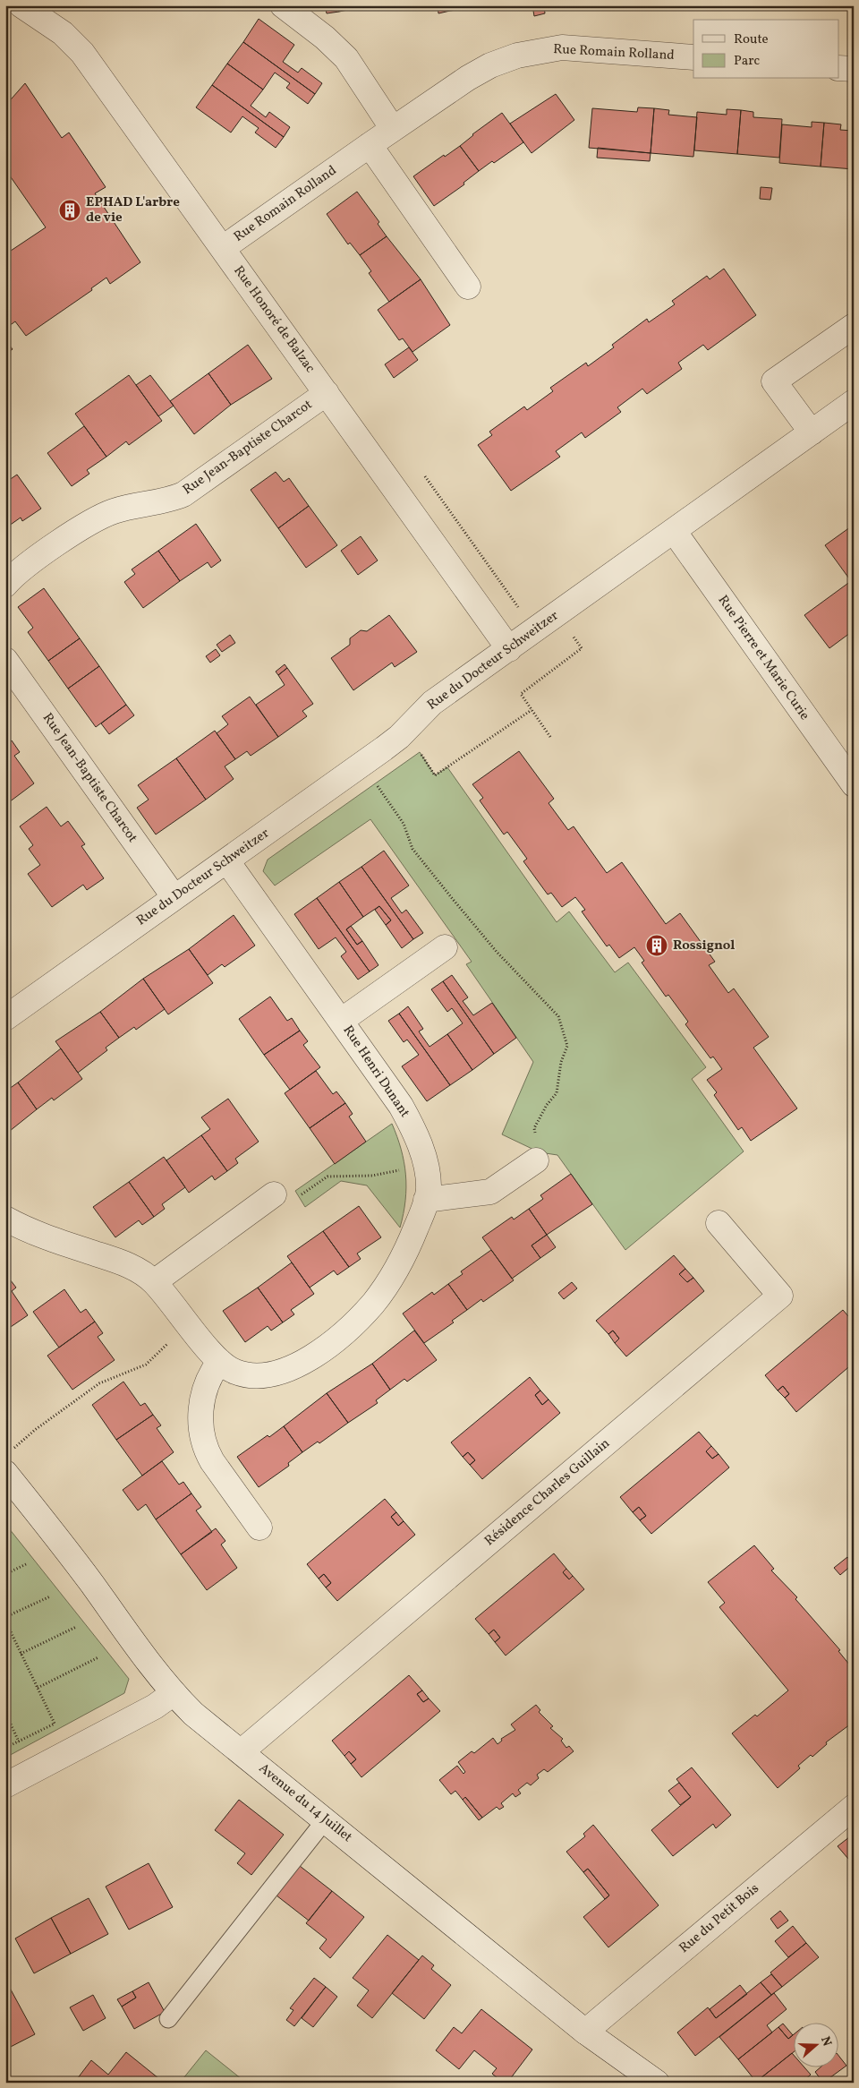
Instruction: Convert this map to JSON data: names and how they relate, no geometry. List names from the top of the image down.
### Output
{
  "streets": {
    "street": [
      "Rue Romain Rolland",
      "Rue Honoré de Balzac",
      "Rue Jean-Baptiste Charcot",
      "Rue Pierre et Marie Curie",
      "Rue du Docteur Schweitzer",
      "Rue Henri Dunant",
      "Résidence Charles Guillain",
      "Avenue du 14 Juillet",
      "Rue du Petit Bois"
    ]
  },
  "crossings": [
    ["Rue Romain Rolland", "Rue Honoré de Balzac"],
    ["Rue Honoré de Balzac", "Rue Jean-Baptiste Charcot"],
    ["Rue Honoré de Balzac", "Rue du Docteur Schweitzer"],
    ["Rue Jean-Baptiste Charcot", "Rue du Docteur Schweitzer"],
    ["Rue Pierre et Marie Curie", "Rue du Docteur Schweitzer"],
    ["Rue du Docteur Schweitzer", "Rue Henri Dunant"],
    ["Résidence Charles Guillain", "Avenue du 14 Juillet"],
    ["Avenue du 14 Juillet", "Rue du Petit Bois"]
  ],
  "places": {
    "building": ["EPHAD L'arbre de vie", "Rossignol"]
  },
  "legend": ["Route", "Parc"],
  "north": "right"
}
